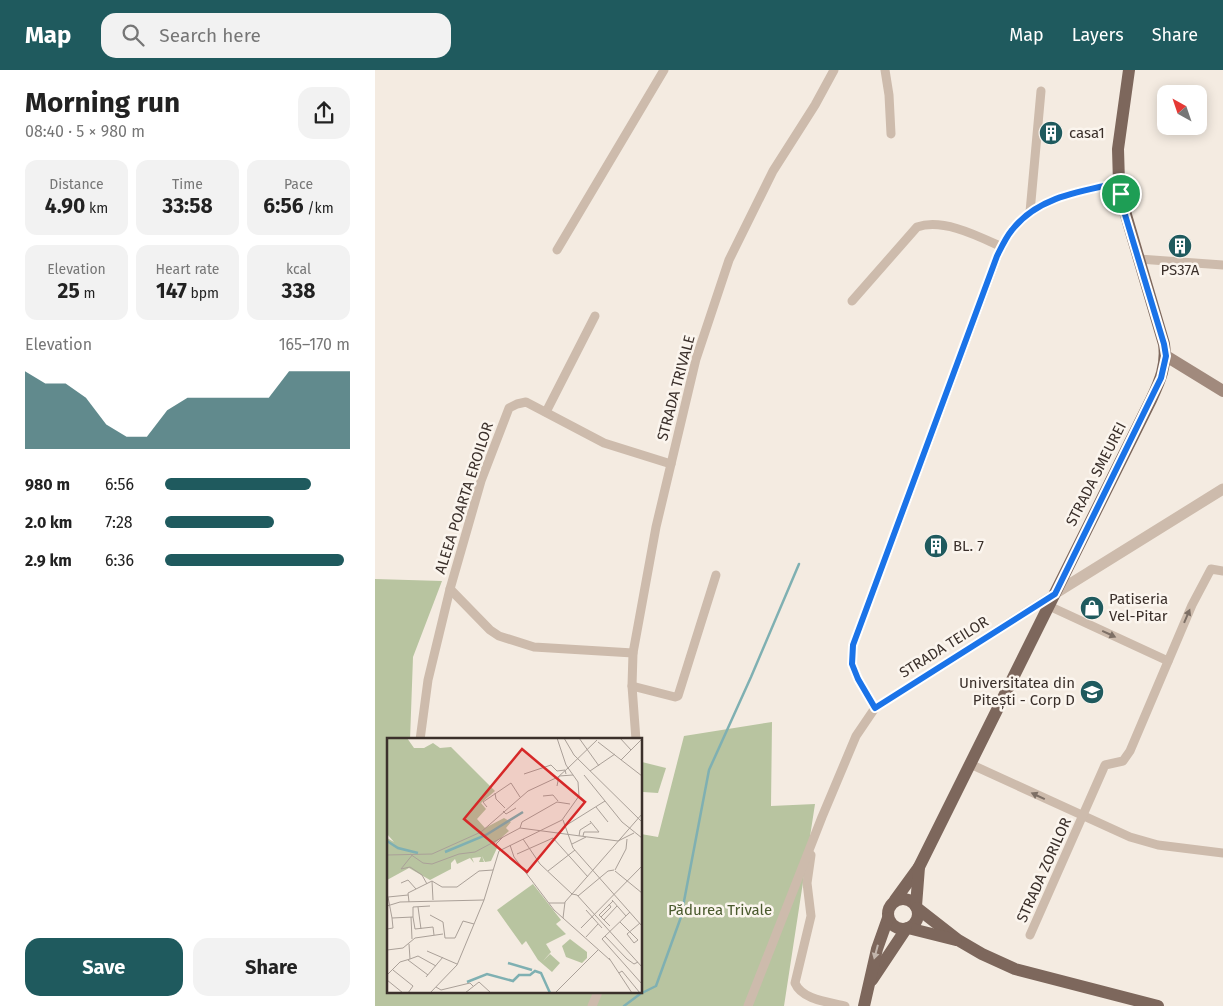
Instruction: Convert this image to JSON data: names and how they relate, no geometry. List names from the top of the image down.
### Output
{
  "streets": {
    "main road": ["STRADA SMEUREI"],
    "street": [
      "STRADA TRIVALE",
      "ALEEA POARTA EROILOR",
      "STRADA TEILOR",
      "STRADA ZORILOR"
    ]
  },
  "crossings": [
    ["STRADA TRIVALE", "ALEEA POARTA EROILOR"],
    ["STRADA SMEUREI", "STRADA TEILOR"],
    ["STRADA SMEUREI", "STRADA ZORILOR"]
  ],
  "parks": ["Pădurea Trivale"],
  "places": {
    "building": ["casa1", "PS37A", "BL. 7"],
    "shop": ["Patiseria Vel-Pitar"],
    "school or university": ["Universitatea din Pitești - Corp D"]
  },
  "north": "top left",
  "page": {
    "header": "Map",
    "search": "Search here",
    "nav": ["Map", "Layers", "Share"],
    "heading": ["Morning run", "08:40 · 5 × 980 m"],
    "stats": [
      ["Distance", "4.90 km"],
      ["Time", "33:58"],
      ["Pace", "6:56 /km"],
      ["Elevation", "25 m"],
      ["Heart rate", "147 bpm"],
      ["kcal", "338"]
    ],
    "chart": ["Elevation", "165–170 m"],
    "list": [
      {
        "name": "980 m",
        "note": "6:56"
      },
      {
        "name": "2.0 km",
        "note": "7:28"
      },
      {
        "name": "2.9 km",
        "note": "6:36"
      }
    ],
    "buttons": ["Save", "Share"]
  }
}
